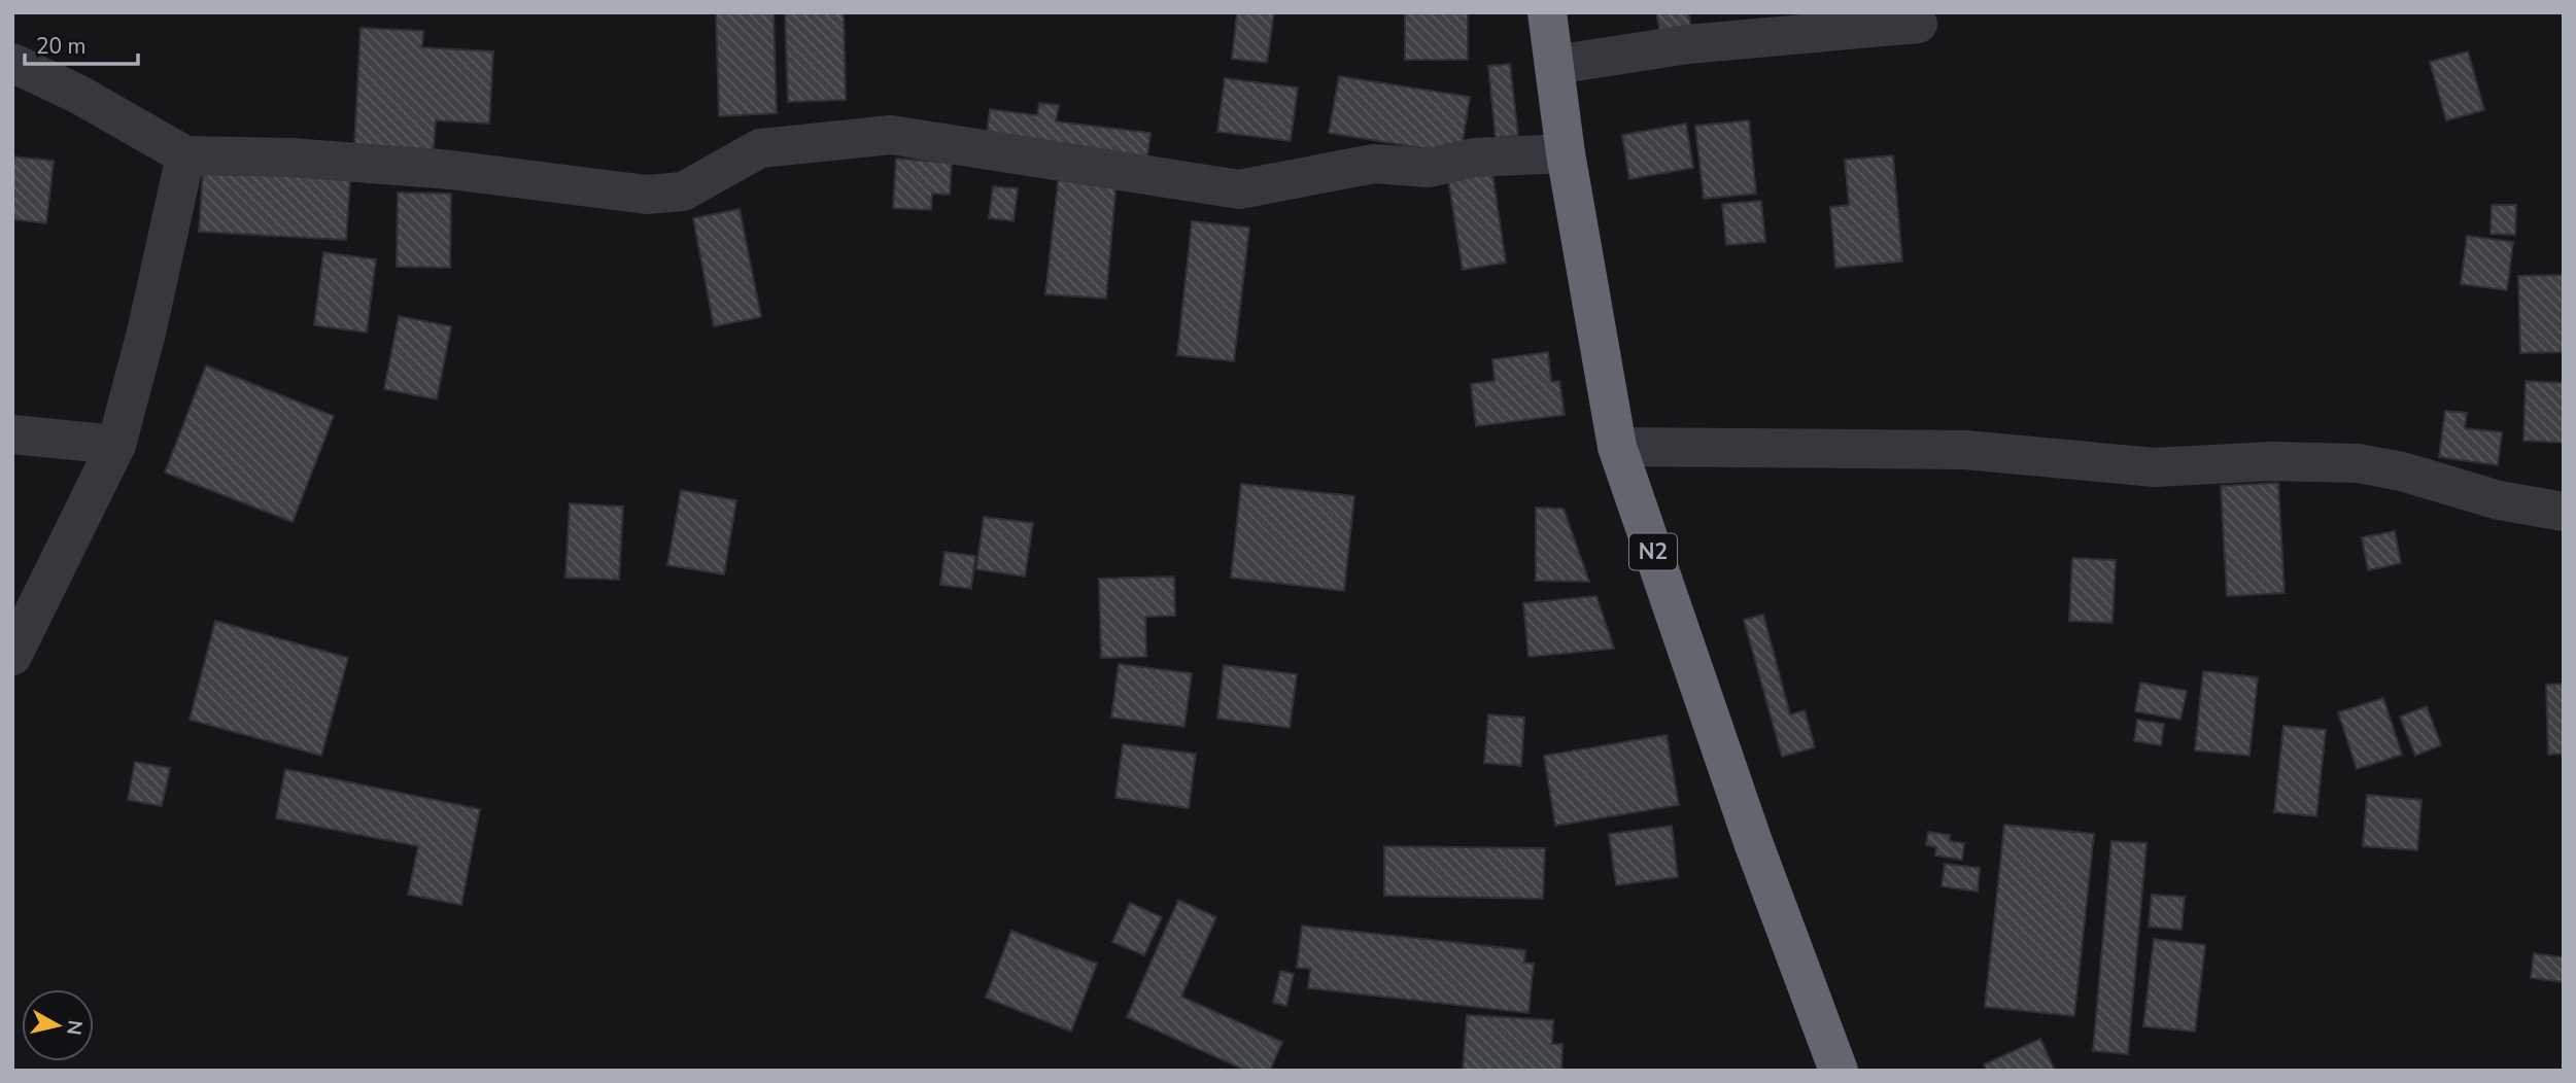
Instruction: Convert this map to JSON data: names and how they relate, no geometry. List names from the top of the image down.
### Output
{
  "streets": {
    "highway": ["N2"]
  },
  "scale_bar": "20 m",
  "north": "right"
}
